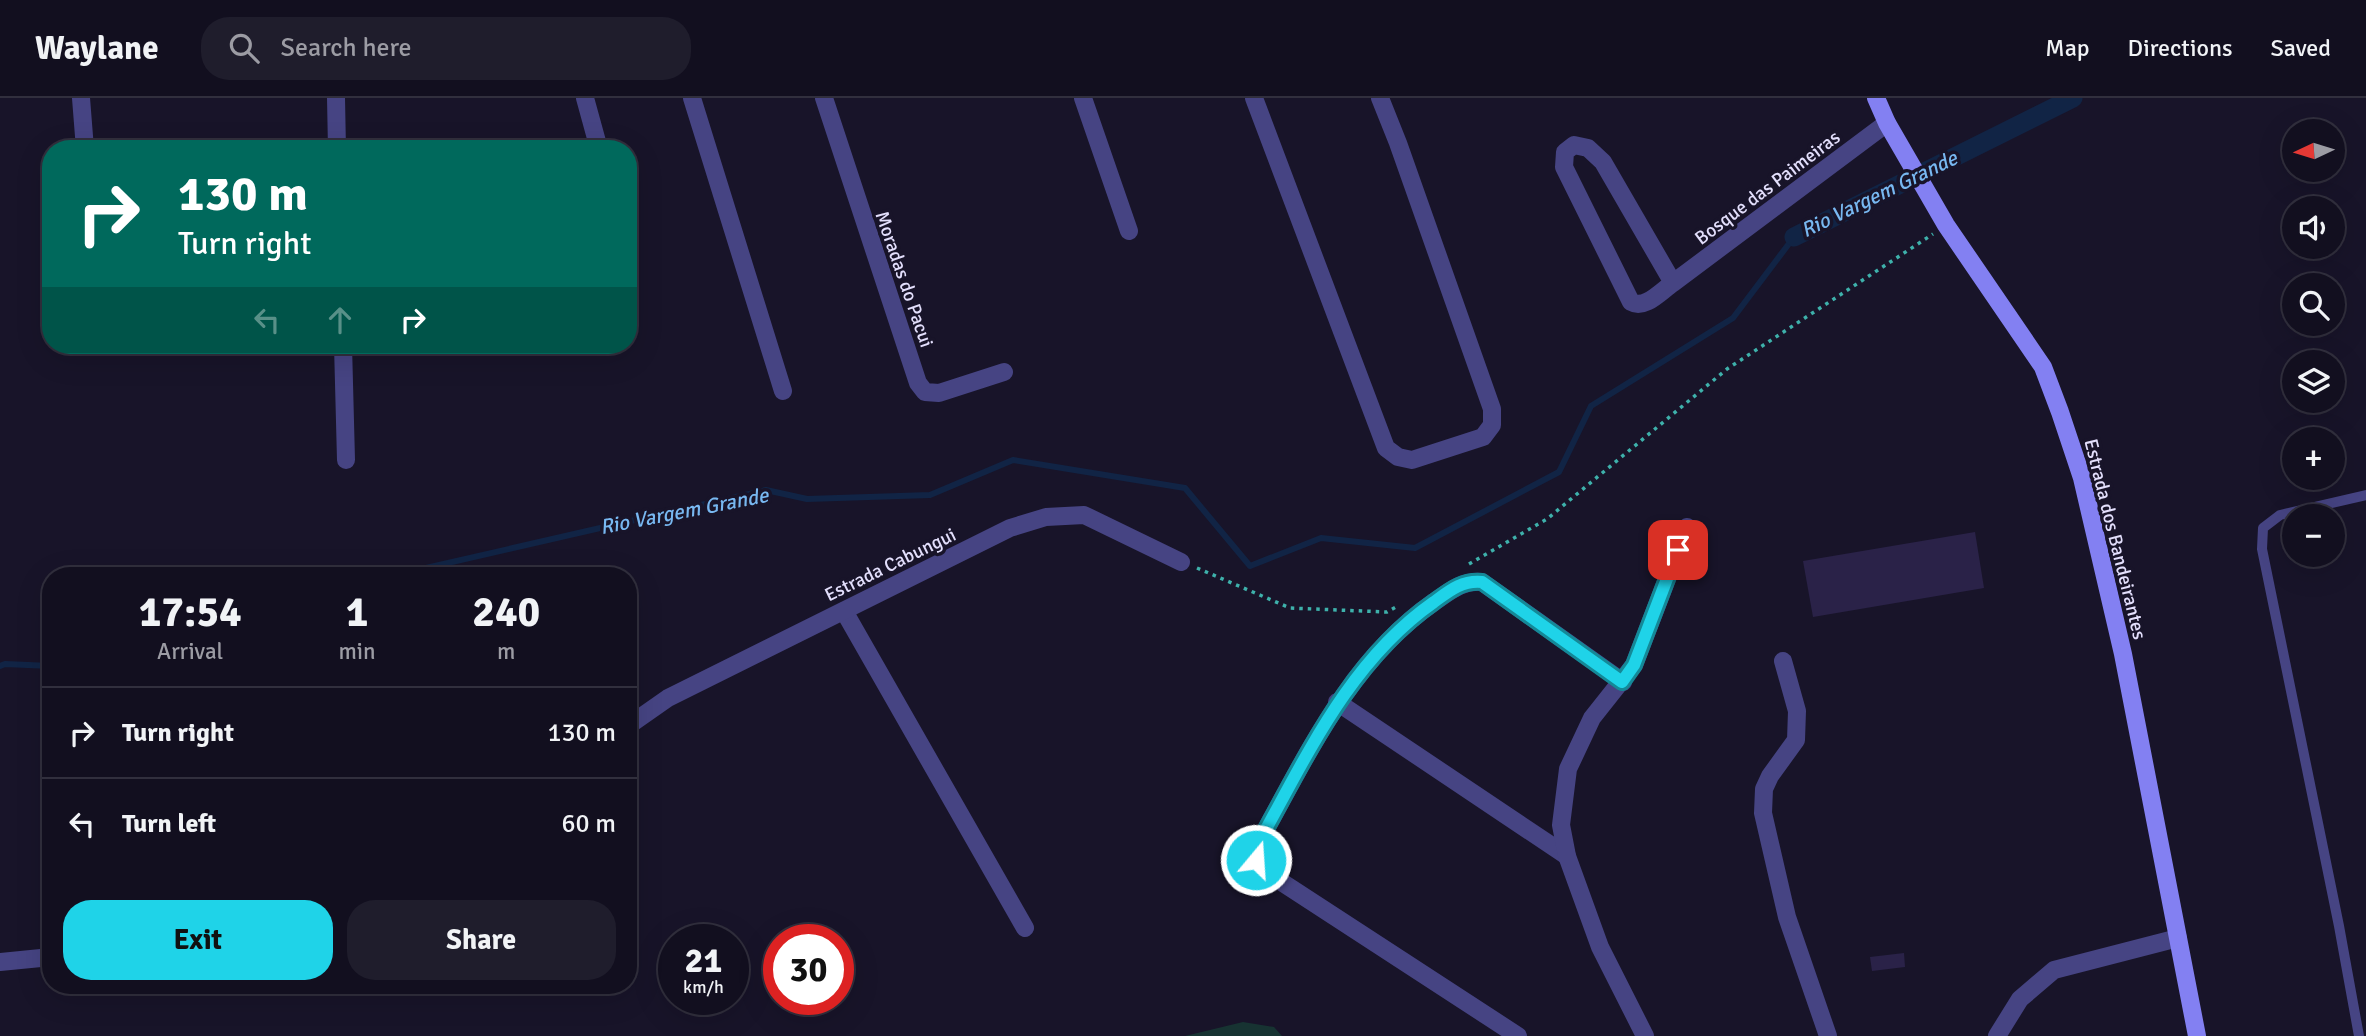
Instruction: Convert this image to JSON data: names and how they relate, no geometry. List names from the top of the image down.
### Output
{
  "streets": {
    "main road": ["Estrada dos Bandeirantes"],
    "street": ["Bosque das Paimeiras", "Moradas do Pacui", "Estrada Cabungui"]
  },
  "crossings": [
    ["Bosque das Paimeiras", "Estrada dos Bandeirantes"]
  ],
  "water": ["Rio Vargem Grande"],
  "north": "left",
  "page": {
    "header": "Waylane",
    "search": "Search here",
    "nav": ["Map", "Directions", "Saved"],
    "map_buttons": ["+", "−"],
    "turn": ["130 m", "Turn right"],
    "eta": [
      "17:54",
      "Arrival",
      "1",
      "min",
      "240",
      "m"
    ],
    "list": [
      {
        "name": "Turn right",
        "value": "130 m"
      },
      {
        "name": "Turn left",
        "value": "60 m"
      }
    ],
    "buttons": ["Exit", "Share"],
    "speed": "21 km/h",
    "limit": "30"
  }
}
